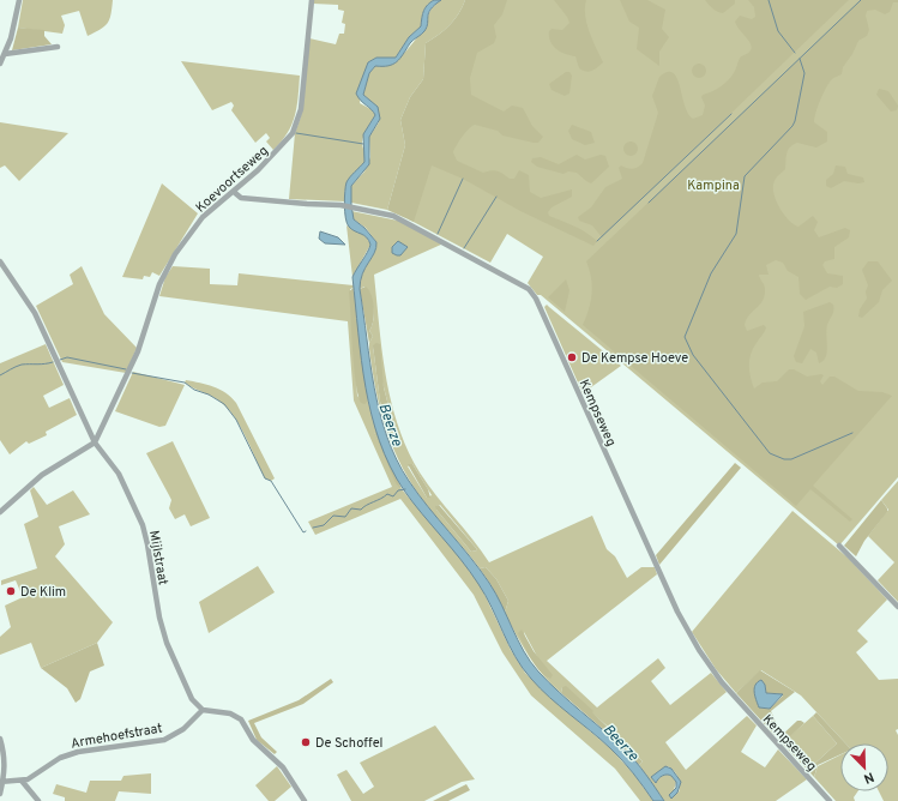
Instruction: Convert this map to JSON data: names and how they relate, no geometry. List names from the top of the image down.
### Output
{
  "streets": {
    "street": [
      "Koevoortseweg",
      "Kempseweg",
      "Mijlstraat",
      "Armehoefstraat"
    ]
  },
  "crossings": [
    ["Koevoortseweg", "Kempseweg"],
    ["Koevoortseweg", "Mijlstraat"],
    ["Mijlstraat", "Armehoefstraat"]
  ],
  "water": ["Beerze"],
  "parks": ["Kampina"],
  "places": ["De Kempse Hoeve", "De Klim", "De Schoffel"],
  "north": "bottom right"
}
